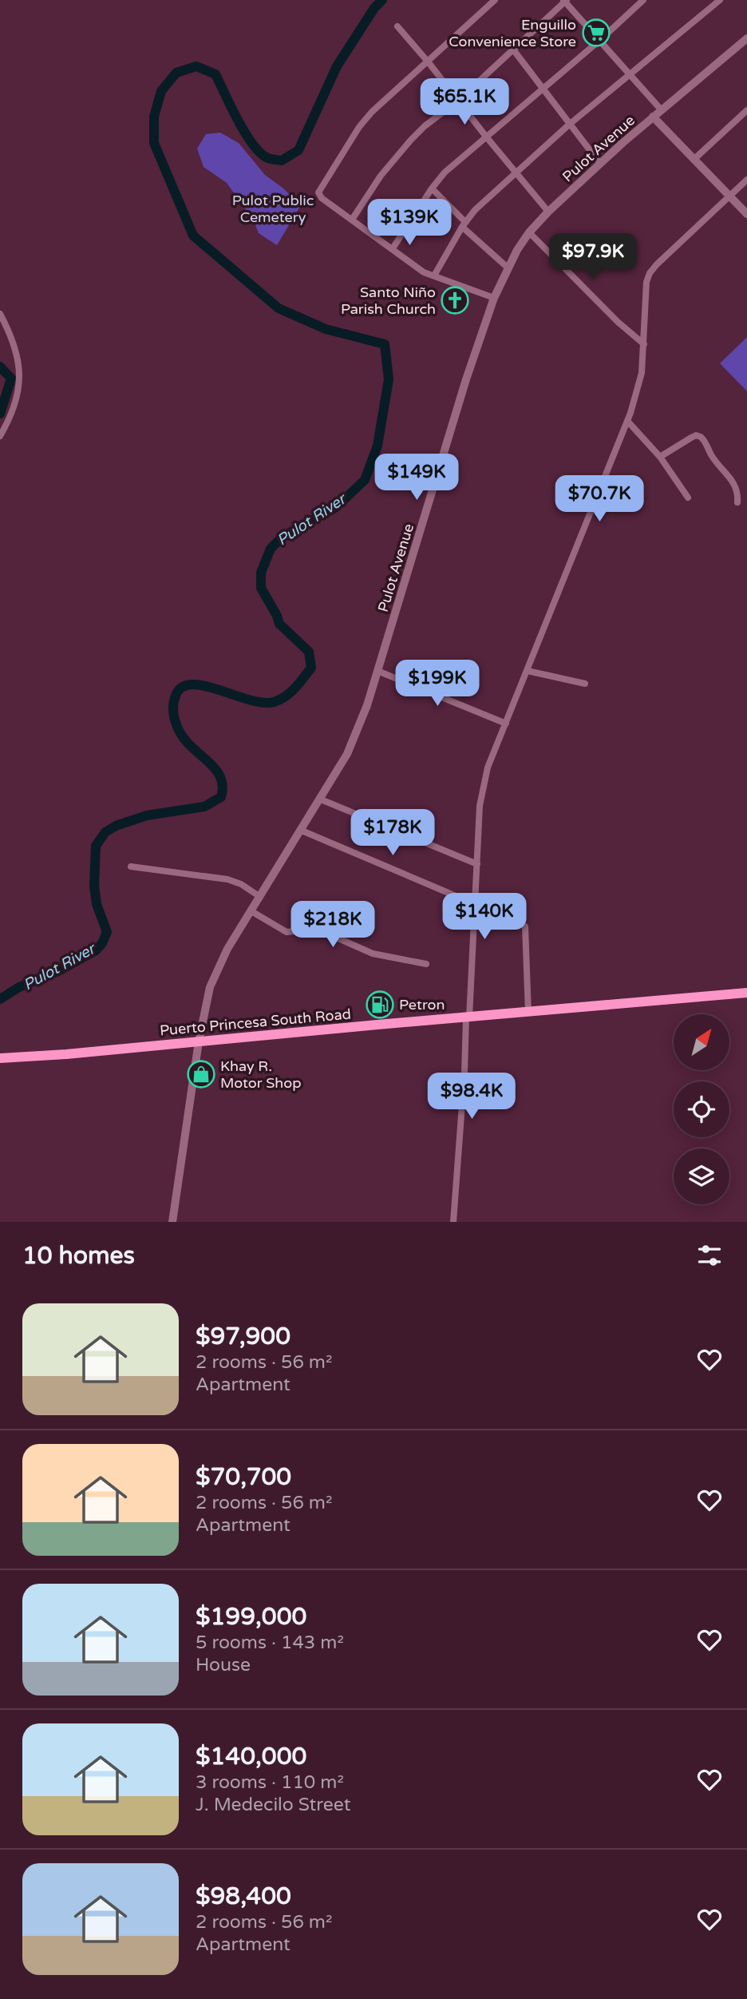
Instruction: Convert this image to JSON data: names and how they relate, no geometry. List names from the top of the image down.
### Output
{
  "streets": {
    "main road": ["Puerto Princesa South Road"],
    "street": ["Pulot Avenue"]
  },
  "crossings": [
    ["Pulot Avenue", "Puerto Princesa South Road"]
  ],
  "water": ["Pulot River"],
  "parks": ["Pulot Public Cemetery"],
  "places": {
    "supermarket": ["Enguillo Convenience Store"],
    "church": ["Santo Niño Parish Church"],
    "fuel station": ["Petron"],
    "shop": ["Khay R. Motor Shop"]
  },
  "north": "top right",
  "page": {
    "price": [
      "$65.1K",
      "$139K",
      "$97.9K",
      "$149K",
      "$70.7K",
      "$199K",
      "$178K",
      "$140K",
      "$218K",
      "$98.4K"
    ],
    "heading": "10 homes",
    "list": [
      {
        "name": "$97,900",
        "note": "2 rooms · 56 m² · Apartment"
      },
      {
        "name": "$70,700",
        "note": "2 rooms · 56 m² · Apartment"
      },
      {
        "name": "$199,000",
        "note": "5 rooms · 143 m² · House"
      },
      {
        "name": "$140,000",
        "note": "3 rooms · 110 m² · J. Medecilo Street"
      },
      {
        "name": "$98,400",
        "note": "2 rooms · 56 m² · Apartment"
      }
    ]
  }
}
